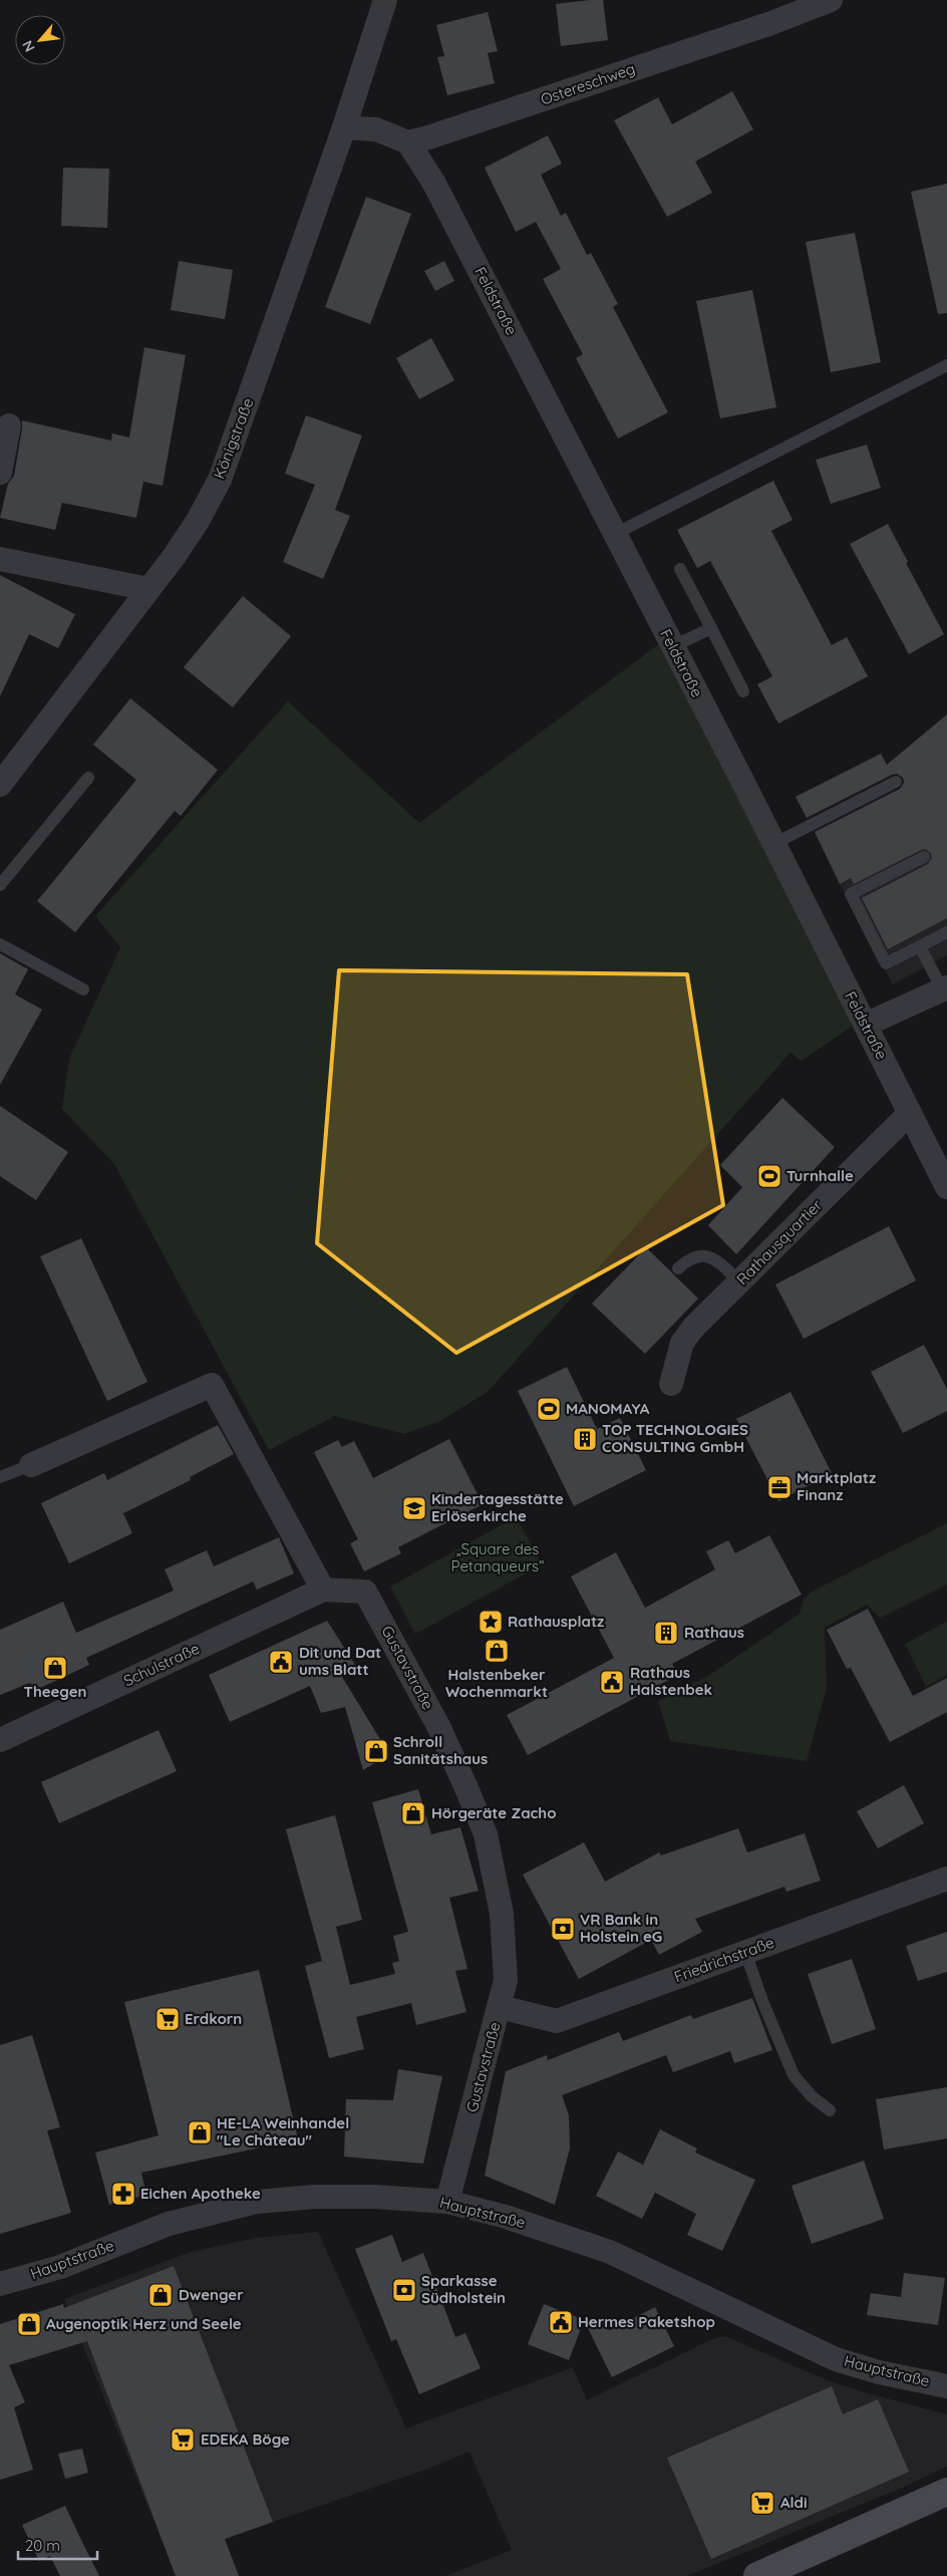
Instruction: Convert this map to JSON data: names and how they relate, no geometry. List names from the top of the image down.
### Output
{
  "streets": {
    "street": [
      "Ostereschweg",
      "Feldstraße",
      "Königstraße",
      "Rathausquartier",
      "Schulstraße",
      "Gustavstraße",
      "Friedrichstraße",
      "Hauptstraße"
    ]
  },
  "crossings": [
    ["Ostereschweg", "Feldstraße"],
    ["Feldstraße", "Rathausquartier"],
    ["Schulstraße", "Gustavstraße"],
    ["Gustavstraße", "Friedrichstraße"],
    ["Gustavstraße", "Hauptstraße"]
  ],
  "parks": ["„Square des Petanqueurs“"],
  "places": {
    "sports": ["Turnhalle", "MANOMAYA"],
    "building": ["TOP TECHNOLOGIES CONSULTING GmbH", "Rathaus"],
    "office": ["Marktplatz Finanz"],
    "school or university": ["Kindertagesstätte Erlöserkirche"],
    "place": ["Rathausplatz"],
    "shop": [
      "Halstenbeker Wochenmarkt",
      "Theegen",
      "Schroll Sanitätshaus",
      "Hörgeräte Zacho",
      "HE-LA Weinhandel \"Le Château\"",
      "Dwenger",
      "Augenoptik Herz und Seele"
    ],
    "public building": ["Dit und Dat ums Blatt", "Rathaus Halstenbek", "Hermes Paketshop"],
    "bank": ["VR Bank in Holstein eG", "Sparkasse Südholstein"],
    "supermarket": ["Erdkorn", "EDEKA Böge", "Aldi"],
    "pharmacy": ["Eichen Apotheke"]
  },
  "scale_bar": "20 m",
  "north": "bottom left"
}
